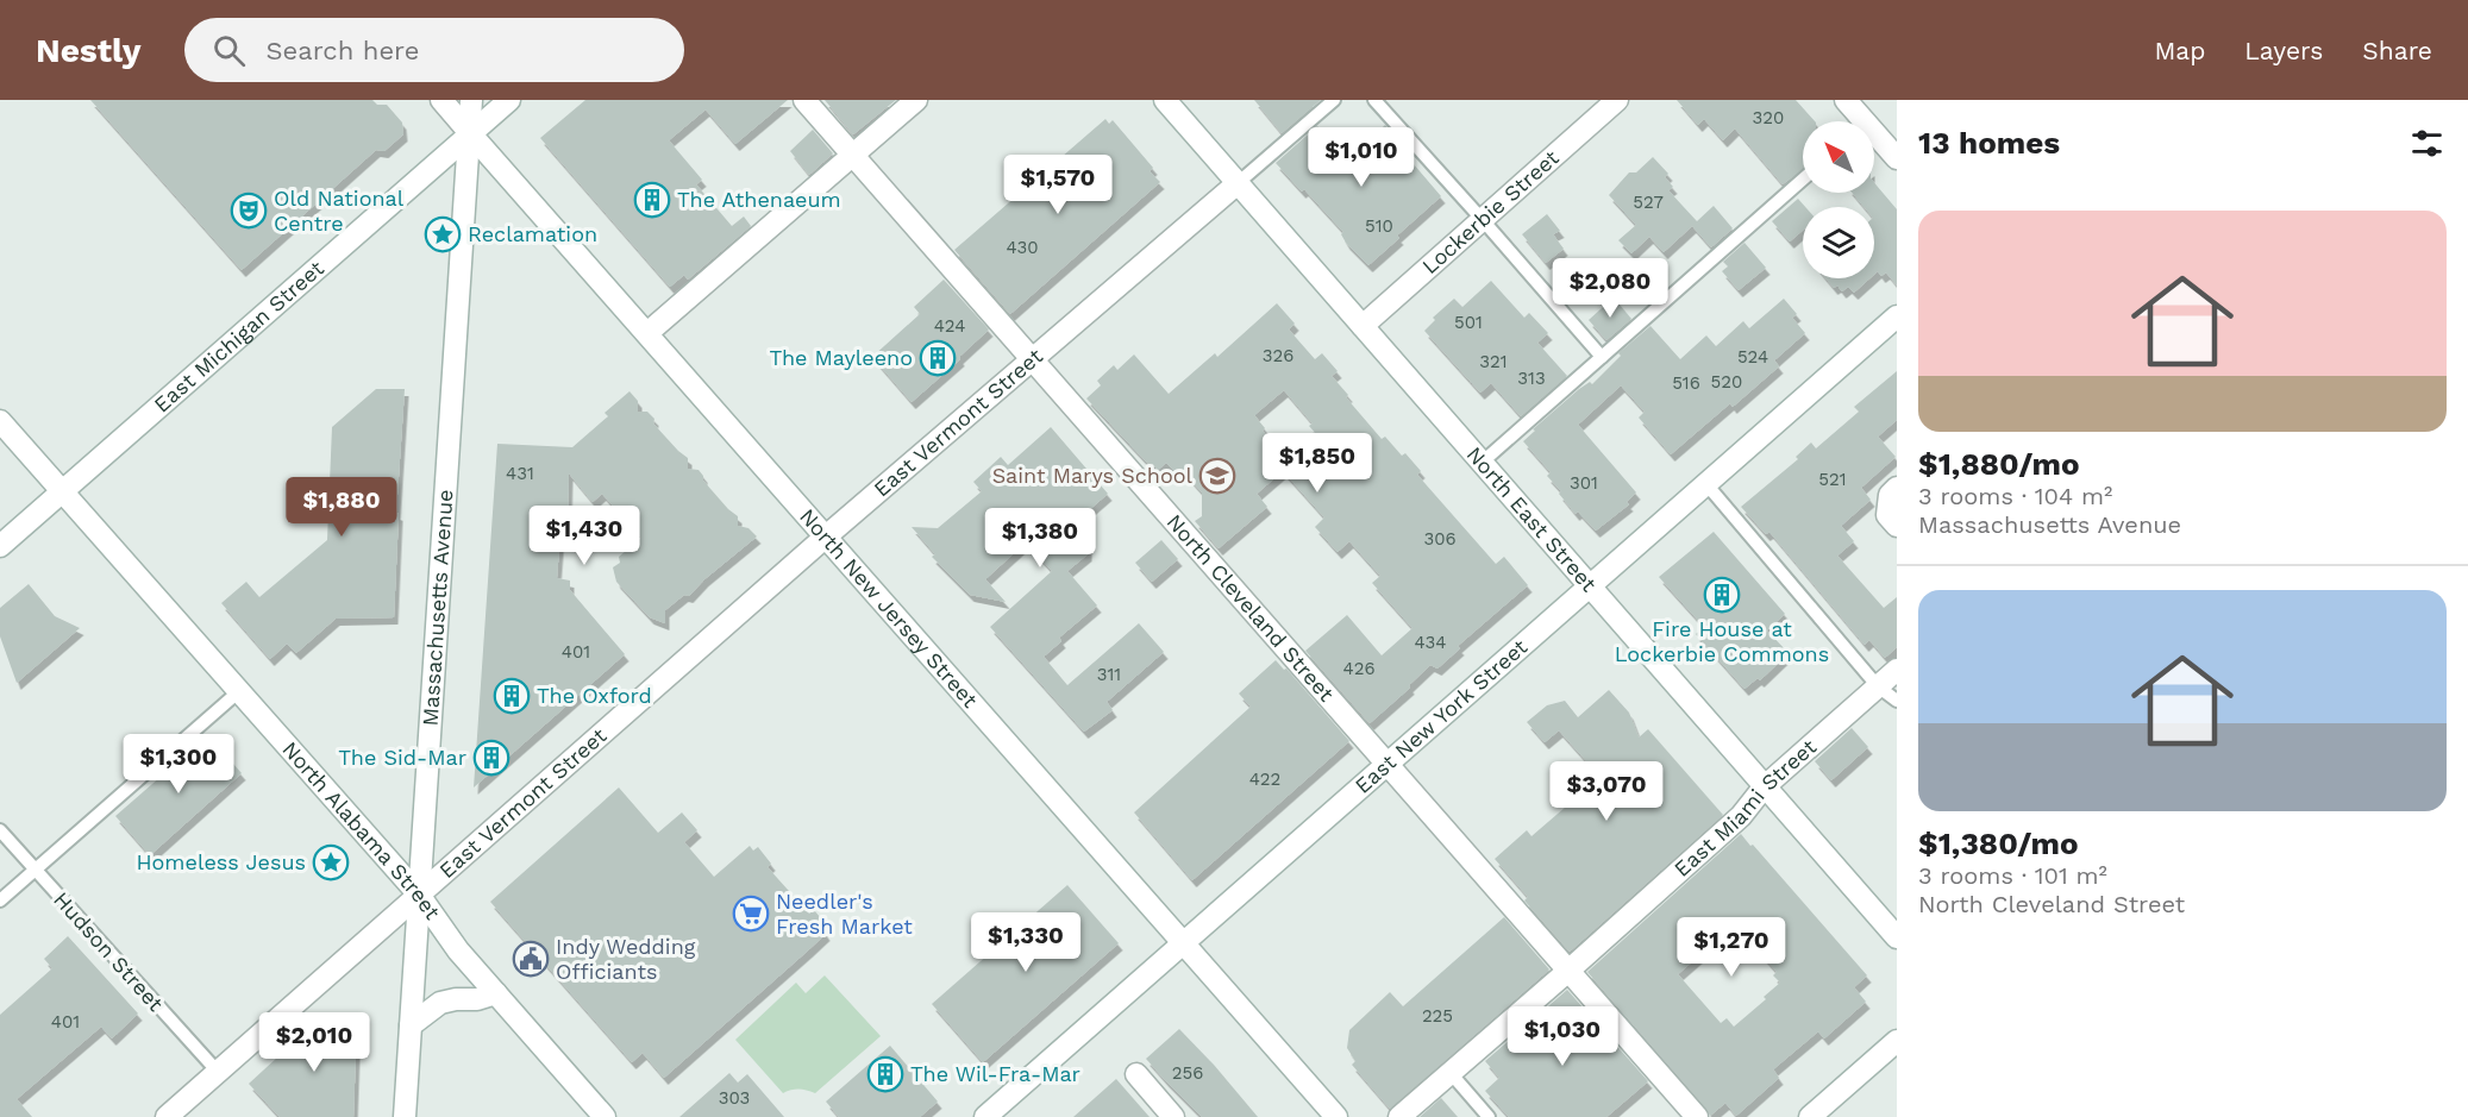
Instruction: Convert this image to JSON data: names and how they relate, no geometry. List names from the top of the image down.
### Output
{
  "streets": {
    "main road": [
      "Lockerbie Street",
      "East Michigan Street",
      "East Vermont Street",
      "North East Street",
      "Massachusetts Avenue",
      "North New Jersey Street",
      "North Cleveland Street",
      "East New York Street",
      "East Miami Street",
      "North Alabama Street"
    ],
    "lane": ["Hudson Street"]
  },
  "crossings": [
    ["Lockerbie Street", "North East Street"],
    ["East Michigan Street", "Massachusetts Avenue"],
    ["East Michigan Street", "North New Jersey Street"],
    ["East Michigan Street", "North Alabama Street"],
    ["East Vermont Street", "North East Street"],
    ["East Vermont Street", "Massachusetts Avenue"],
    ["East Vermont Street", "North New Jersey Street"],
    ["East Vermont Street", "North Cleveland Street"],
    ["East Vermont Street", "North Alabama Street"],
    ["East Vermont Street", "Hudson Street"],
    ["North East Street", "East New York Street"],
    ["North East Street", "East Miami Street"],
    ["Massachusetts Avenue", "North New Jersey Street"],
    ["Massachusetts Avenue", "North Alabama Street"],
    ["North New Jersey Street", "East New York Street"],
    ["North Cleveland Street", "East New York Street"],
    ["North Cleveland Street", "East Miami Street"]
  ],
  "places": {
    "building": [
      "The Athenaeum",
      "The Mayleeno",
      "Fire House at Lockerbie Commons",
      "The Oxford",
      "The Sid-Mar",
      "The Wil-Fra-Mar"
    ],
    "theatre": ["Old National Centre"],
    "place": ["Reclamation", "Homeless Jesus"],
    "school or university": ["Saint Marys School"],
    "supermarket": ["Needler's Fresh Market"],
    "public building": ["Indy Wedding Officiants"]
  },
  "house_numbers": [
    "320",
    "527",
    "510",
    "430",
    "501",
    "424",
    "326",
    "524",
    "321",
    "313",
    "520",
    "516",
    "431",
    "521",
    "301",
    "306",
    "434",
    "401",
    "426",
    "311",
    "422",
    "225",
    "401",
    "256",
    "303"
  ],
  "north": "top left",
  "page": {
    "header": "Nestly",
    "search": "Search here",
    "nav": ["Map", "Layers", "Share"],
    "heading": "13 homes",
    "price": [
      "$1,010",
      "$1,570",
      "$2,080",
      "$1,850",
      "$1,880",
      "$1,430",
      "$1,380",
      "$1,300",
      "$3,070",
      "$1,330",
      "$1,270",
      "$1,030",
      "$2,010"
    ],
    "list": [
      {
        "name": "$1,880/mo",
        "note": "3 rooms · 104 m² · Massachusetts Avenue"
      },
      {
        "name": "$1,380/mo",
        "note": "3 rooms · 101 m² · North Cleveland Street"
      }
    ]
  }
}
